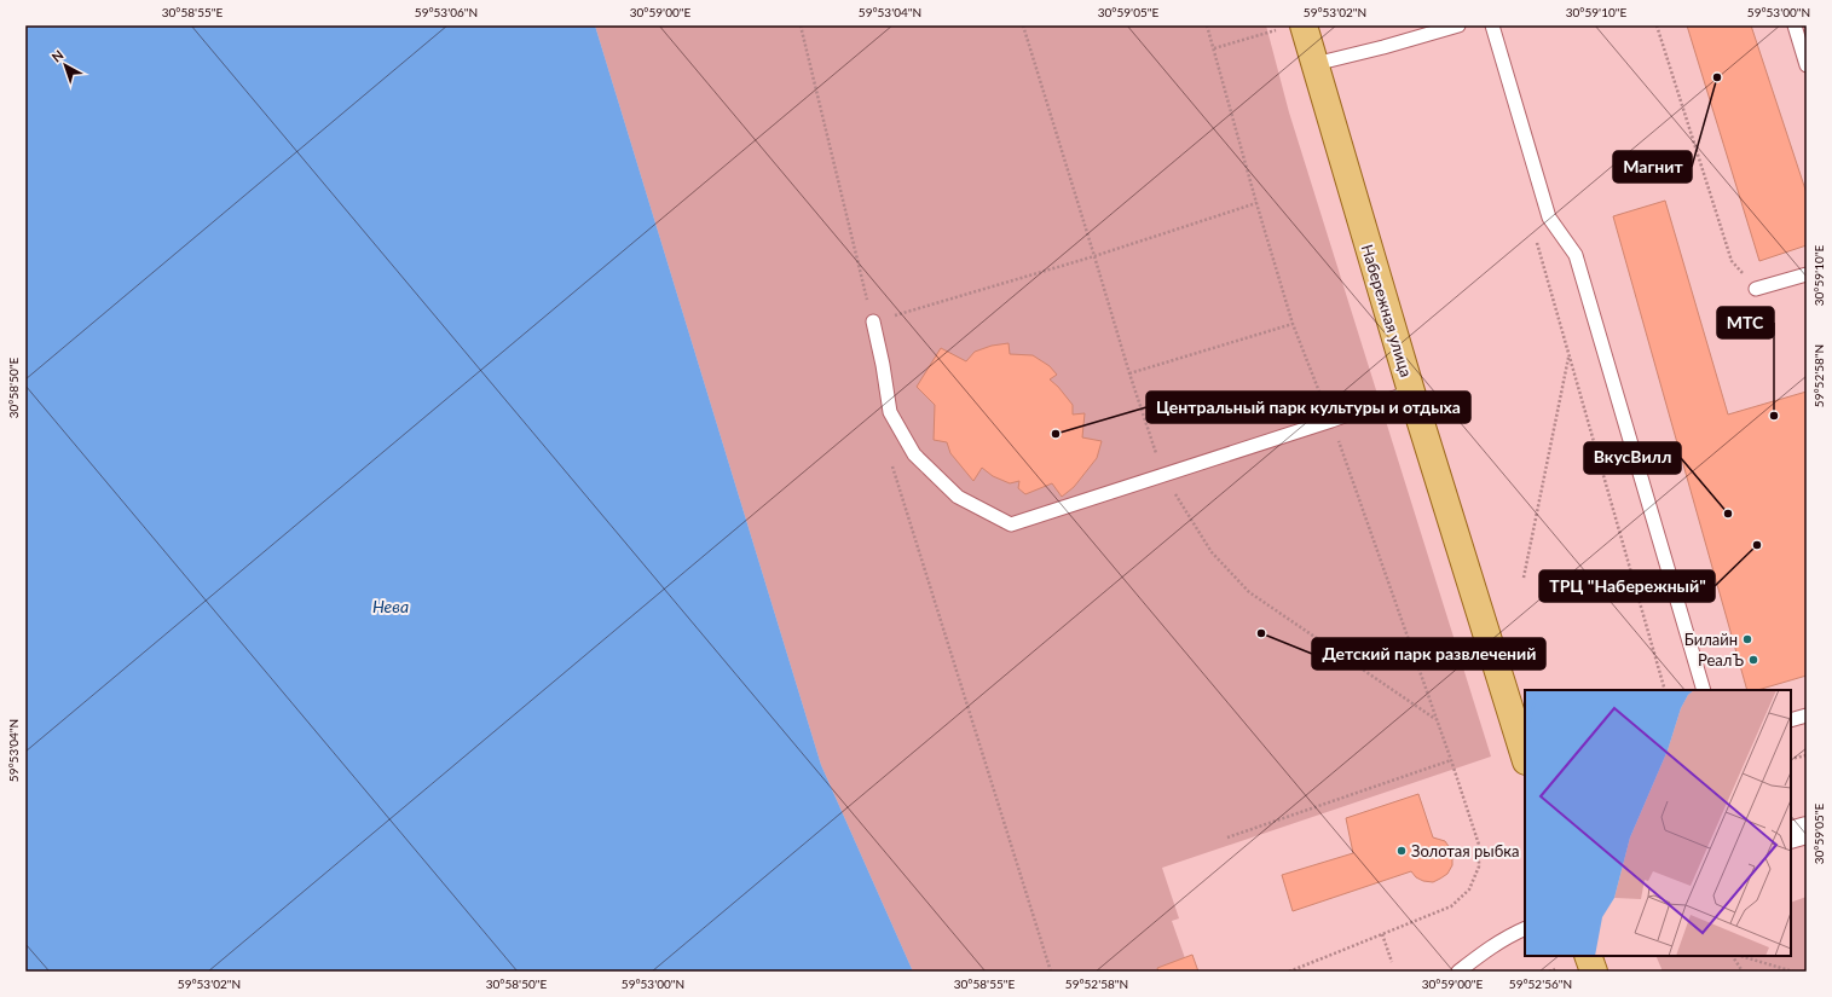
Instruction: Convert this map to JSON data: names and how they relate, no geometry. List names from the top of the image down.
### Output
{
  "streets": {
    "main road": ["Набережная улица"]
  },
  "water": ["Нева"],
  "places": [
    "Магнит",
    "МТС",
    "Центральный парк культуры и отдыха",
    "ВкусВилл",
    "ТРЦ \"Набережный\"",
    "Детский парк развлечений",
    "Билайн",
    "РеалЪ",
    "Золотая рыбка"
  ],
  "north": "top left",
  "coordinates": [
    "30°58'55\"E",
    "59°53'06\"N",
    "30°59'00\"E",
    "59°53'04\"N",
    "30°59'05\"E",
    "59°53'02\"N",
    "30°59'10\"E",
    "59°53'00\"N",
    "59°52'58\"N",
    "30°58'50\"E",
    "59°52'56\"N"
  ]
}
